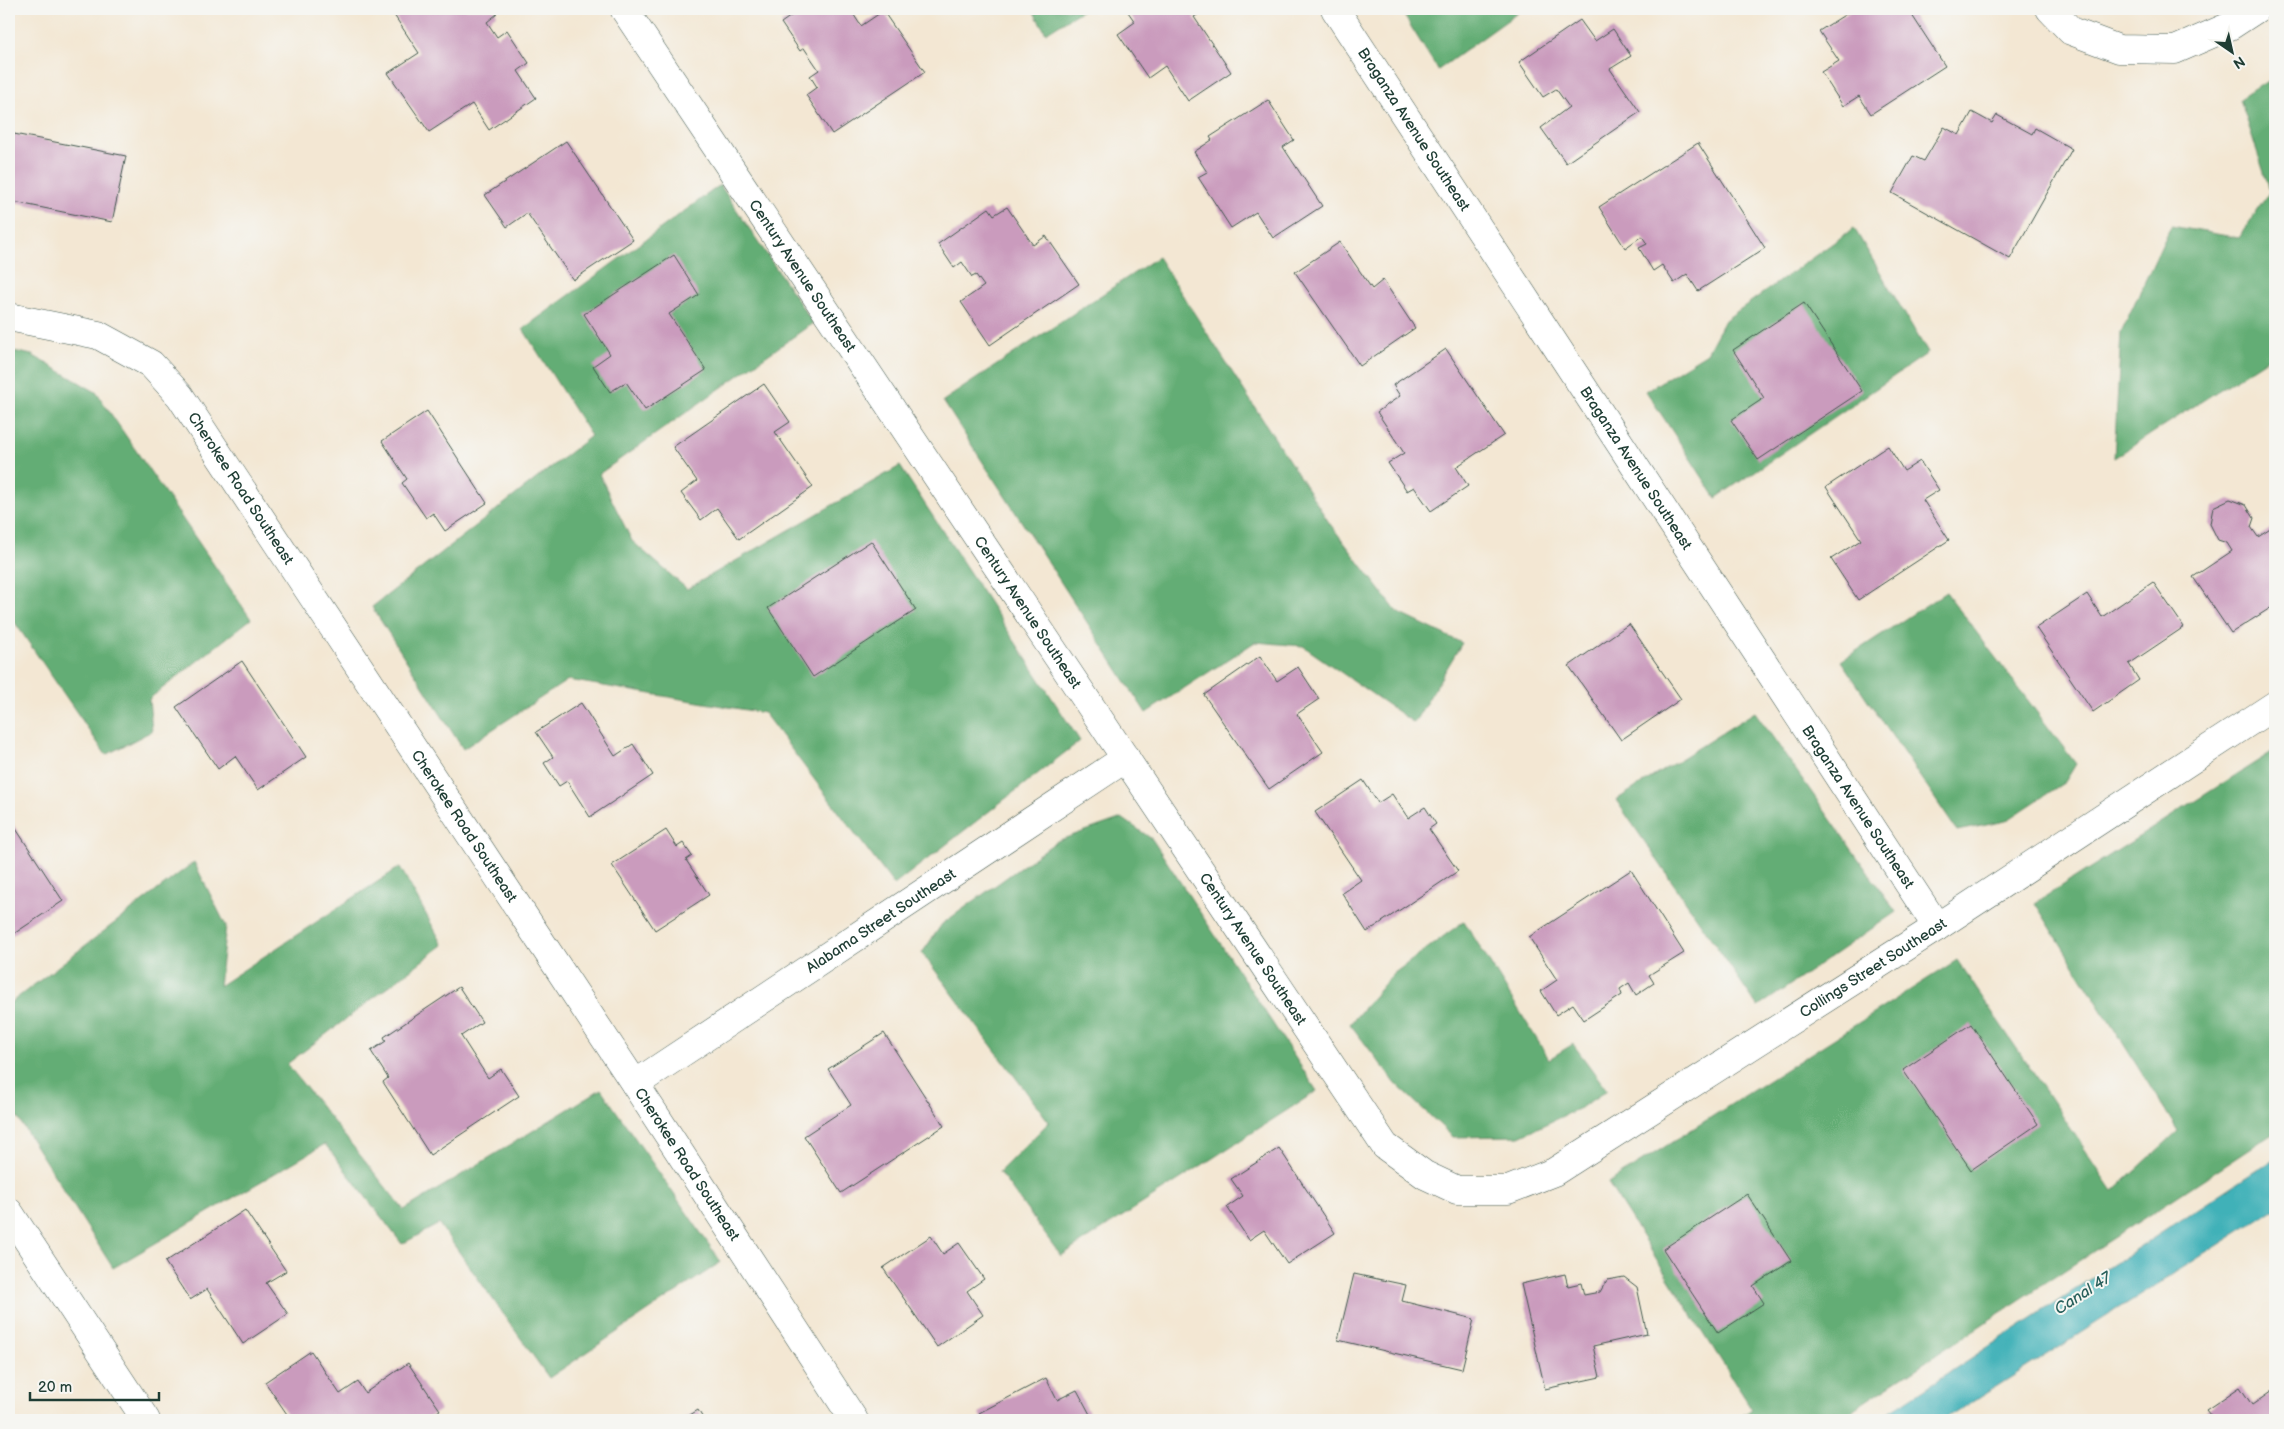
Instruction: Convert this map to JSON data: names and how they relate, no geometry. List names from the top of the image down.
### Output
{
  "streets": {
    "street": [
      "Braganza Avenue Southeast",
      "Century Avenue Southeast",
      "Cherokee Road Southeast",
      "Alabama Street Southeast",
      "Collings Street Southeast"
    ]
  },
  "crossings": [
    ["Braganza Avenue Southeast", "Collings Street Southeast"],
    ["Century Avenue Southeast", "Alabama Street Southeast"],
    ["Century Avenue Southeast", "Collings Street Southeast"],
    ["Cherokee Road Southeast", "Alabama Street Southeast"]
  ],
  "water": ["Canal 47"],
  "scale_bar": "20 m",
  "north": "bottom right"
}
